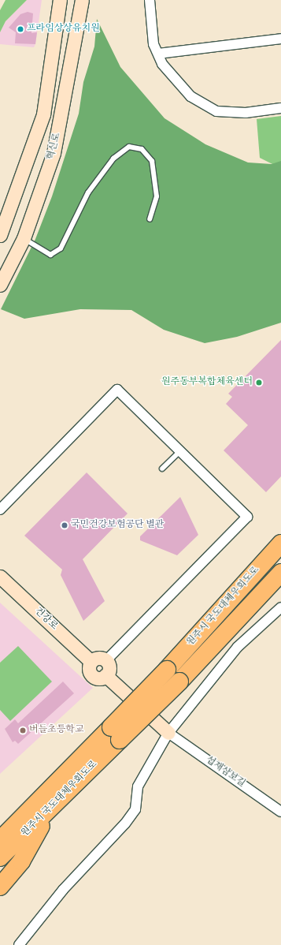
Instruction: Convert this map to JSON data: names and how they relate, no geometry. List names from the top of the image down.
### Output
{
  "streets": {
    "highway": ["원주시 국도대체우회도로"],
    "street": ["혁신로", "건강로", "섭재삼보길"]
  },
  "places": [
    "프라임상상유치원",
    "원주동부복합체육센터",
    "국민건강보험공단 별관",
    "버들초등학교"
  ]
}
